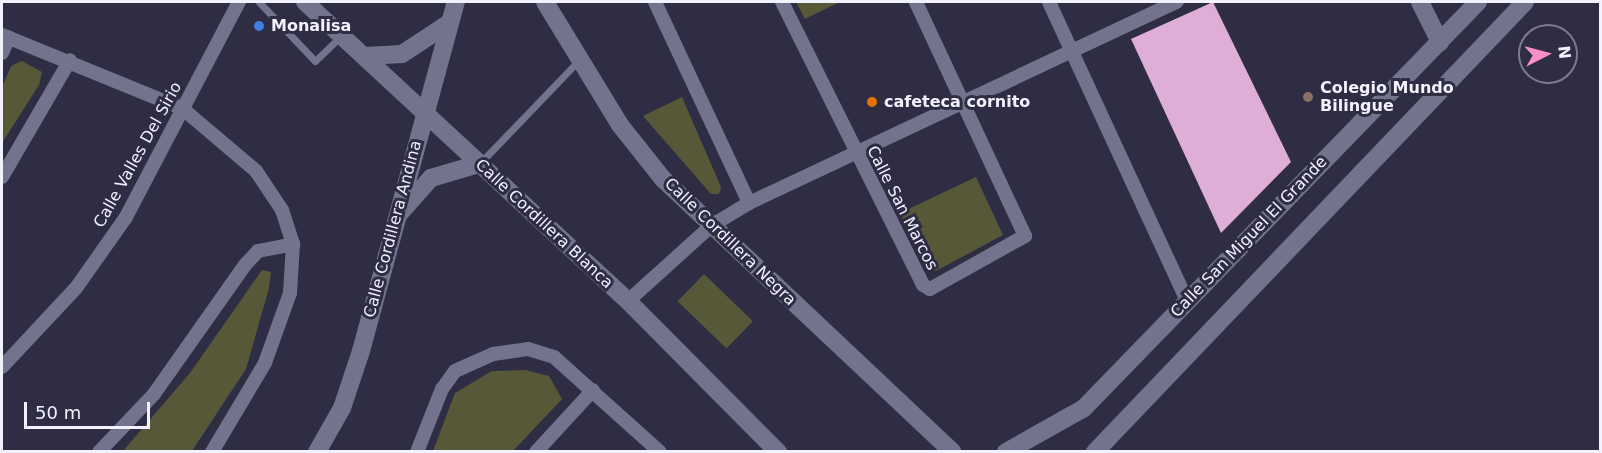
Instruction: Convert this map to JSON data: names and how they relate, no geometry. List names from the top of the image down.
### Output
{
  "streets": {
    "street": [
      "Calle Valles Del Sirio",
      "Calle San Marcos",
      "Calle Cordillera Blanca",
      "Calle Cordillera Andina",
      "Calle San Miguel El Grande",
      "Calle Cordillera Negra"
    ]
  },
  "crossings": [
    ["Calle Cordillera Blanca", "Calle Cordillera Andina"]
  ],
  "places": ["Monalisa", "Colegio Mundo Bilingue", "cafeteca cornito"],
  "scale_bar": "50 m",
  "north": "right"
}
